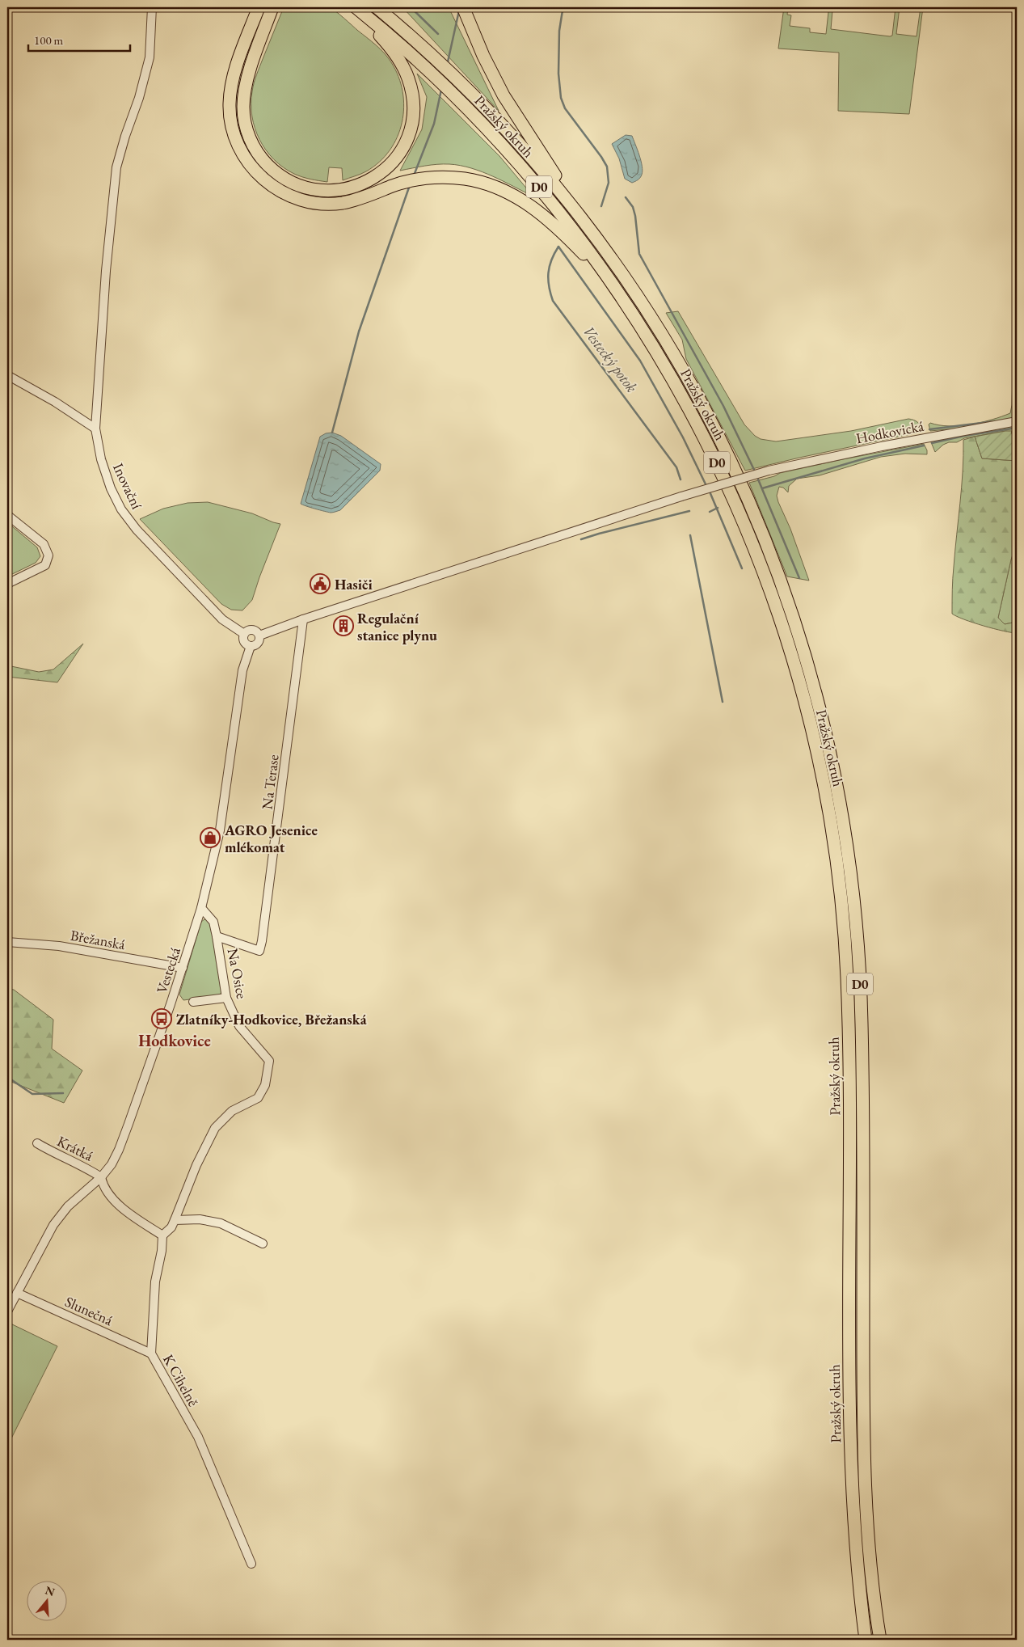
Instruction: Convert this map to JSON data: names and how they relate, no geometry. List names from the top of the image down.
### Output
{
  "streets": {
    "highway": ["Pražský okruh", "D0"],
    "street": [
      "Hodkovická",
      "Inovační",
      "Na Terase",
      "Břežanská",
      "Vestecká",
      "Na Osice",
      "Krátká",
      "Slunečná",
      "K Cihelně"
    ]
  },
  "crossings": [
    ["Hodkovická", "Vestecká"],
    ["Inovační", "Vestecká"],
    ["Na Terase", "Vestecká"],
    ["Na Terase", "Na Osice"],
    ["Břežanská", "Vestecká"],
    ["Vestecká", "Na Osice"],
    ["Vestecká", "Krátká"],
    ["Vestecká", "Slunečná"],
    ["Na Osice", "K Cihelně"],
    ["Slunečná", "K Cihelně"]
  ],
  "districts": ["Hodkovice"],
  "water": ["Vestecký potok"],
  "places": {
    "public building": ["Hasiči"],
    "building": ["Regulační stanice plynu"],
    "shop": ["AGRO Jesenice mlékomat"],
    "bus stop": ["Zlatníky-Hodkovice, Břežanská"]
  },
  "scale_bar": "100 m",
  "north": "top"
}
